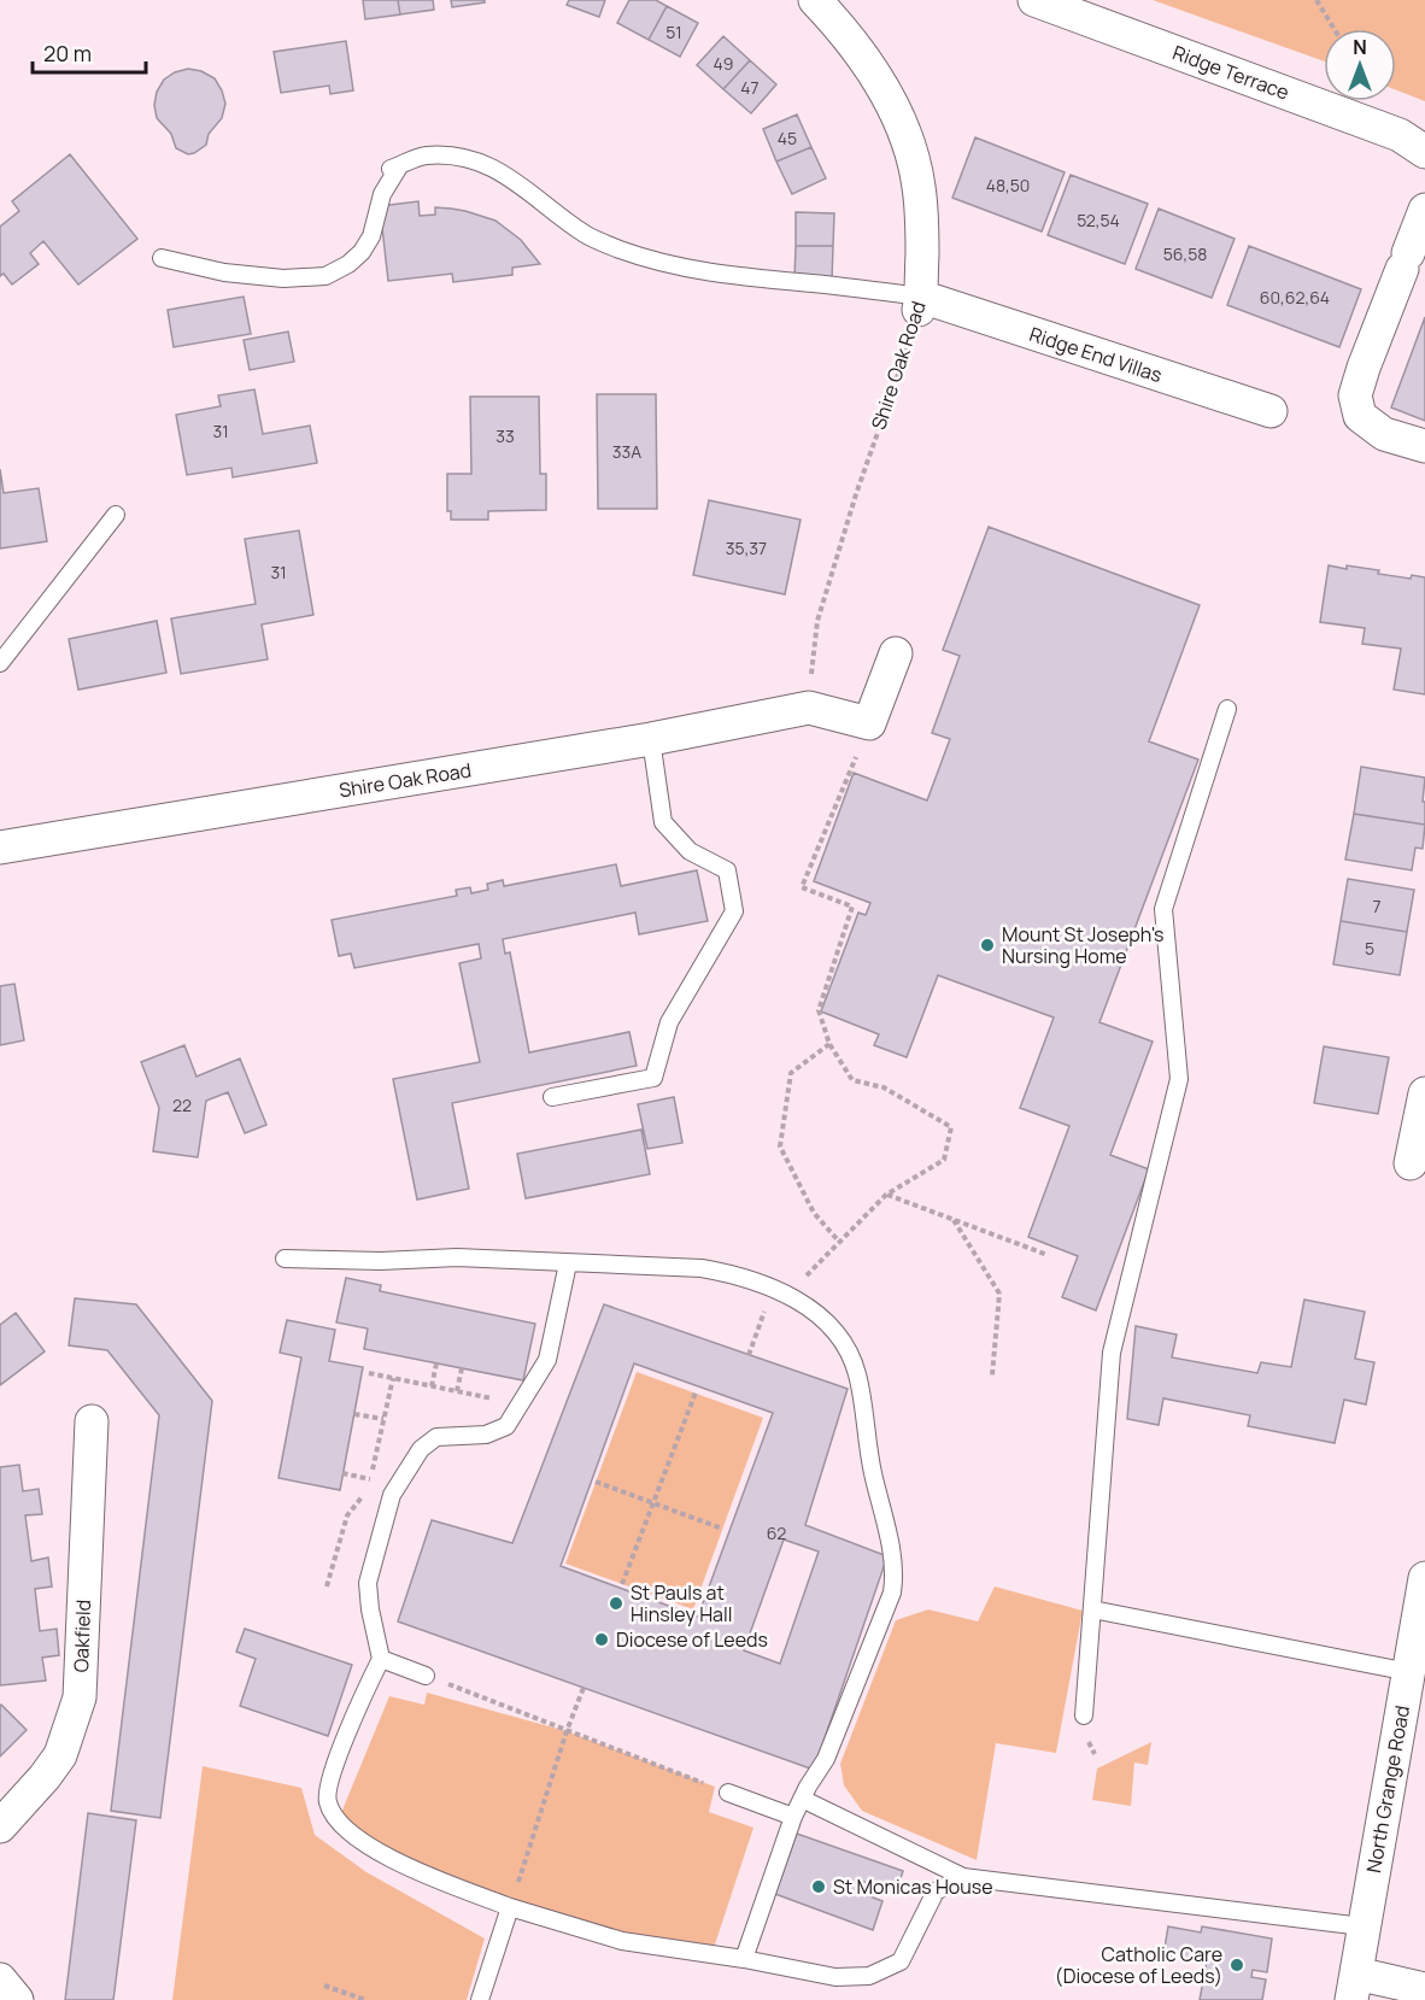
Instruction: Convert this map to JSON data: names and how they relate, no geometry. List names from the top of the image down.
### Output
{
  "streets": {
    "street": [
      "Ridge Terrace",
      "Ridge End Villas",
      "Shire Oak Road",
      "Oakfield",
      "North Grange Road"
    ]
  },
  "crossings": [
    ["Ridge End Villas", "Shire Oak Road"]
  ],
  "places": [
    "Mount St Joseph's Nursing Home",
    "St Pauls at Hinsley Hall",
    "Diocese of Leeds",
    "St Monicas House",
    "Catholic Care (Diocese of Leeds)"
  ],
  "house_numbers": [
    "51",
    "49",
    "47",
    "45",
    "48,50",
    "52,54",
    "56,58",
    "60,62,64",
    "31",
    "33",
    "33A",
    "35,37",
    "31",
    "7",
    "5",
    "22",
    "62"
  ],
  "scale_bar": "20 m",
  "north": "top"
}
